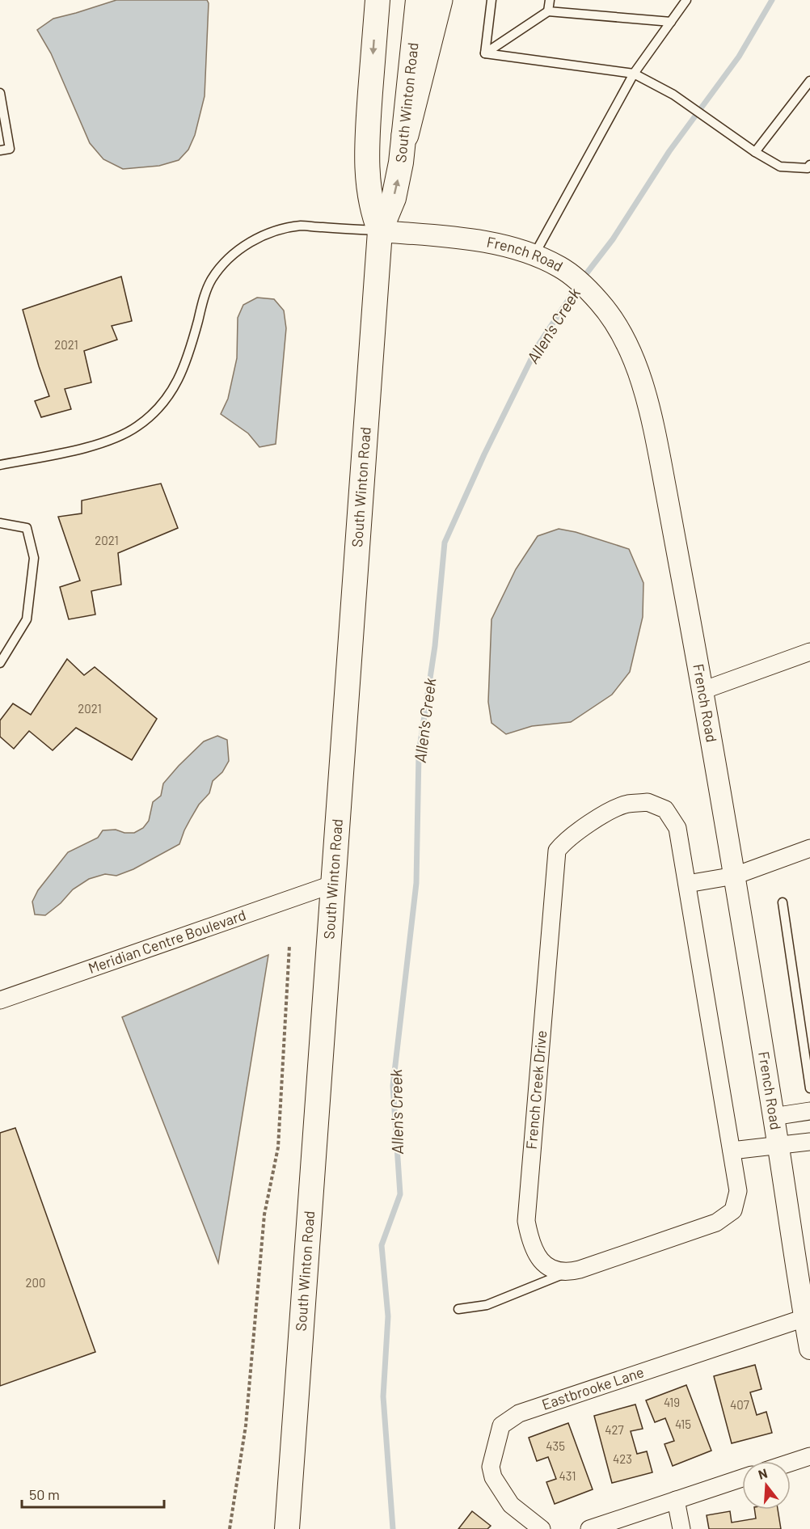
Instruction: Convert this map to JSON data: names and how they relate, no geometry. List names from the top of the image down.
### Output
{
  "streets": {
    "main road": ["South Winton Road"],
    "street": [
      "French Road",
      "Meridian Centre Boulevard",
      "French Creek Drive",
      "Eastbrooke Lane"
    ]
  },
  "crossings": [
    ["South Winton Road", "French Road"],
    ["South Winton Road", "Meridian Centre Boulevard"],
    ["French Road", "Eastbrooke Lane"]
  ],
  "water": ["Allen's Creek"],
  "house_numbers": [
    "2021",
    "2021",
    "2021",
    "200",
    "419",
    "407",
    "415",
    "427",
    "435",
    "423",
    "431"
  ],
  "scale_bar": "50 m",
  "north": "top"
}
